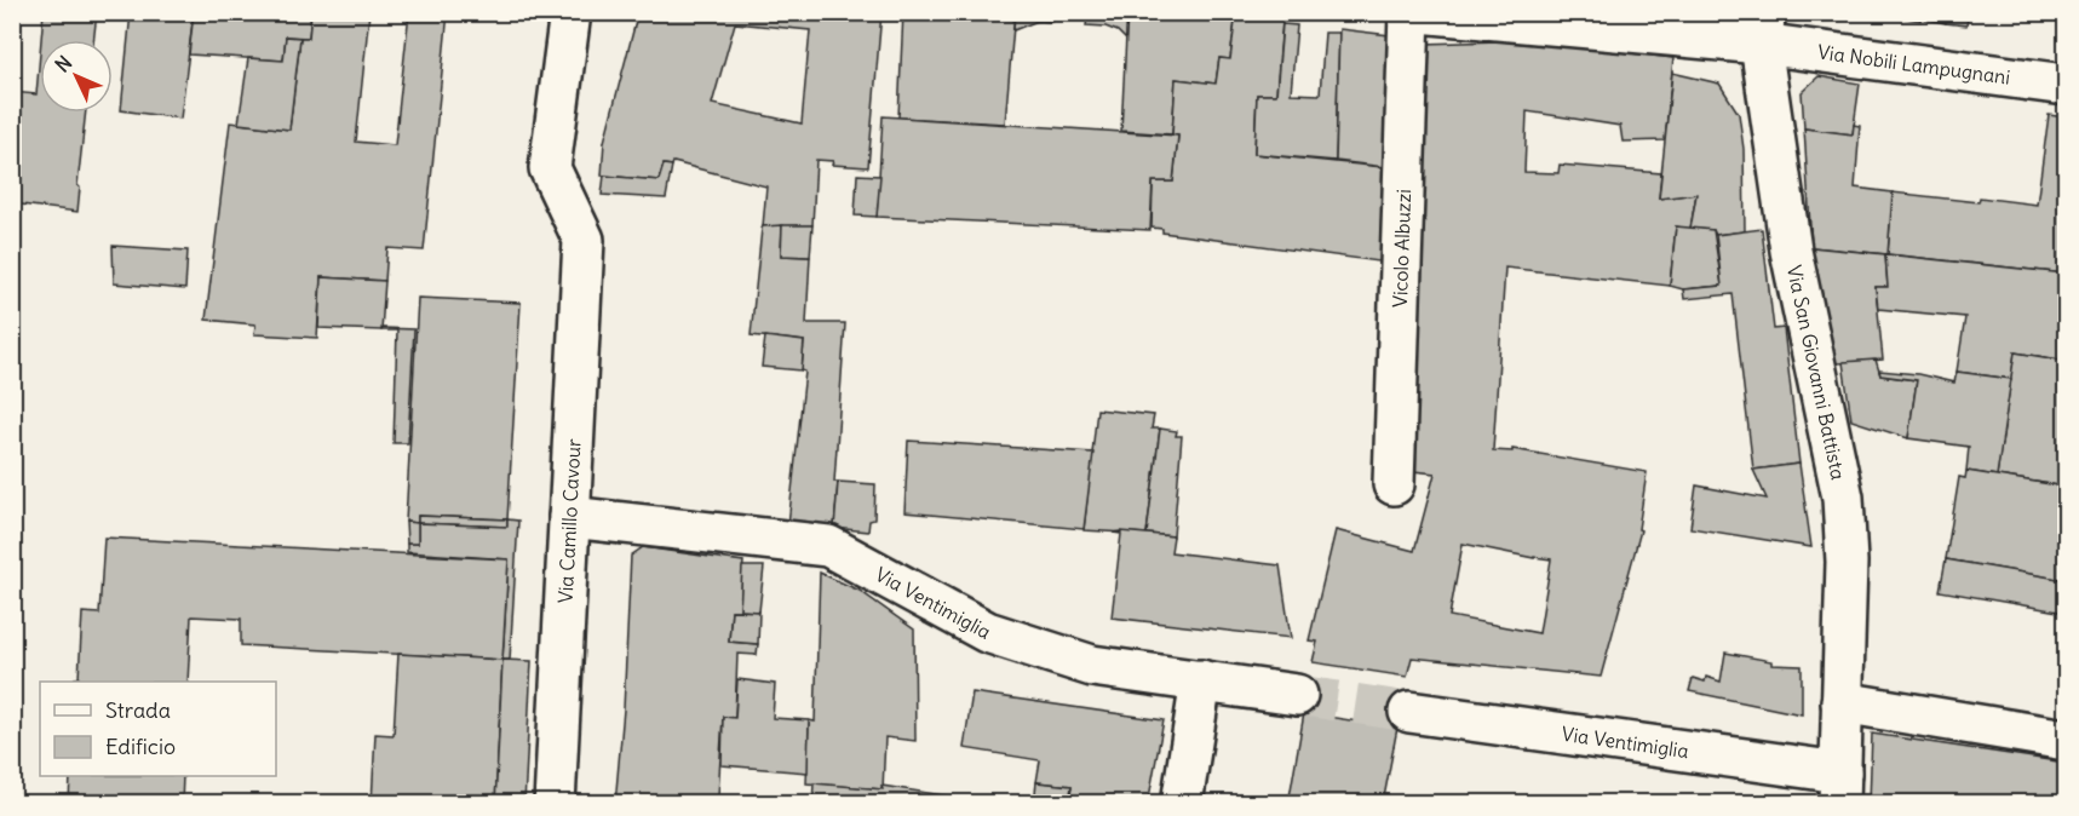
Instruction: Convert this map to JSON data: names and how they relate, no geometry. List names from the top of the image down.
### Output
{
  "streets": {
    "street": [
      "Via Nobili Lampugnani",
      "Vicolo Albuzzi",
      "Via San Giovanni Battista",
      "Via Camillo Cavour",
      "Via Ventimiglia"
    ]
  },
  "crossings": [
    ["Via Nobili Lampugnani", "Via San Giovanni Battista"],
    ["Via San Giovanni Battista", "Via Ventimiglia"],
    ["Via Camillo Cavour", "Via Ventimiglia"]
  ],
  "legend": ["Strada", "Edificio"],
  "north": "top left"
}
